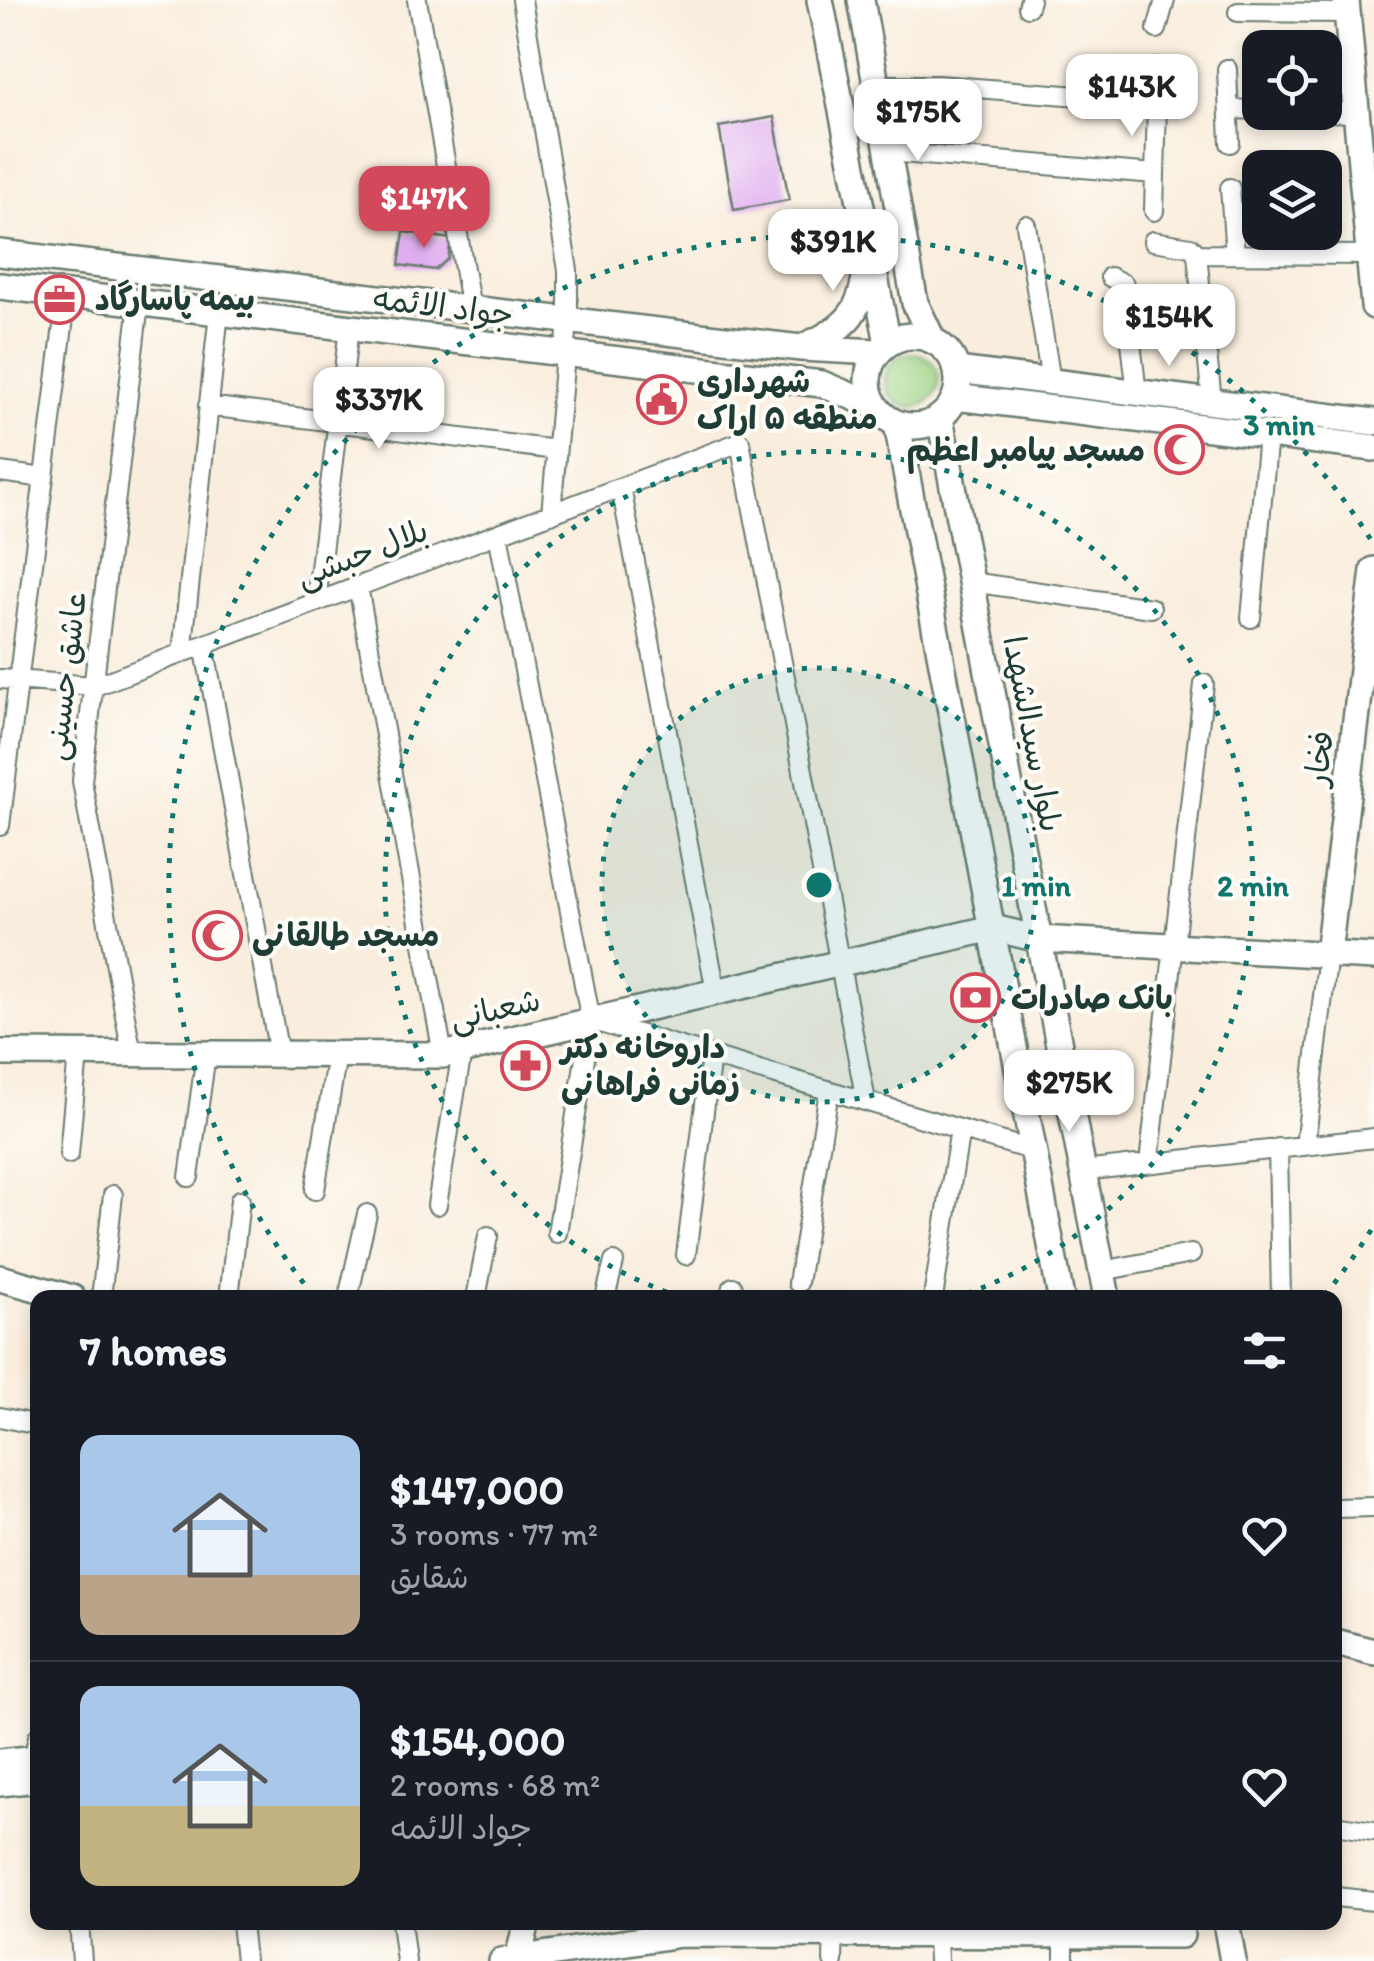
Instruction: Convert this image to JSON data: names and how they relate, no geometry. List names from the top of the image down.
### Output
{
  "streets": {
    "main road": [
      "جواد الائمه",
      "بلوار سیدالشهدا",
      "فخار",
      "شعبانی"
    ],
    "street": ["بلال حبشی", "عاشق حسینی"]
  },
  "crossings": [
    ["جواد الائمه", "عاشق حسینی"],
    ["جواد الائمه", "بلوار سیدالشهدا"],
    ["بلال حبشی", "عاشق حسینی"],
    ["بلال حبشی", "شعبانی"],
    ["عاشق حسینی", "شعبانی"]
  ],
  "places": {
    "office": ["بیمه پاسارگاد"],
    "public building": ["شهرداری منطقه ۵ اراک"],
    "mosque": ["مسجد پیامبر اعظم", "مسجد طالقانی"],
    "bank": ["بانک صادرات"],
    "pharmacy": ["داروخانه دکتر زمانی فراهانی"]
  },
  "page": {
    "price": [
      "$143K",
      "$175K",
      "$147K",
      "$391K",
      "$154K",
      "$337K",
      "$275K"
    ],
    "heading": "7 homes",
    "list": [
      {
        "name": "$147,000",
        "note": "3 rooms · 77 m² · شقایق"
      },
      {
        "name": "$154,000",
        "note": "2 rooms · 68 m² · جواد الائمه"
      }
    ]
  },
  "rings": ["3 min", "1 min", "2 min"]
}
